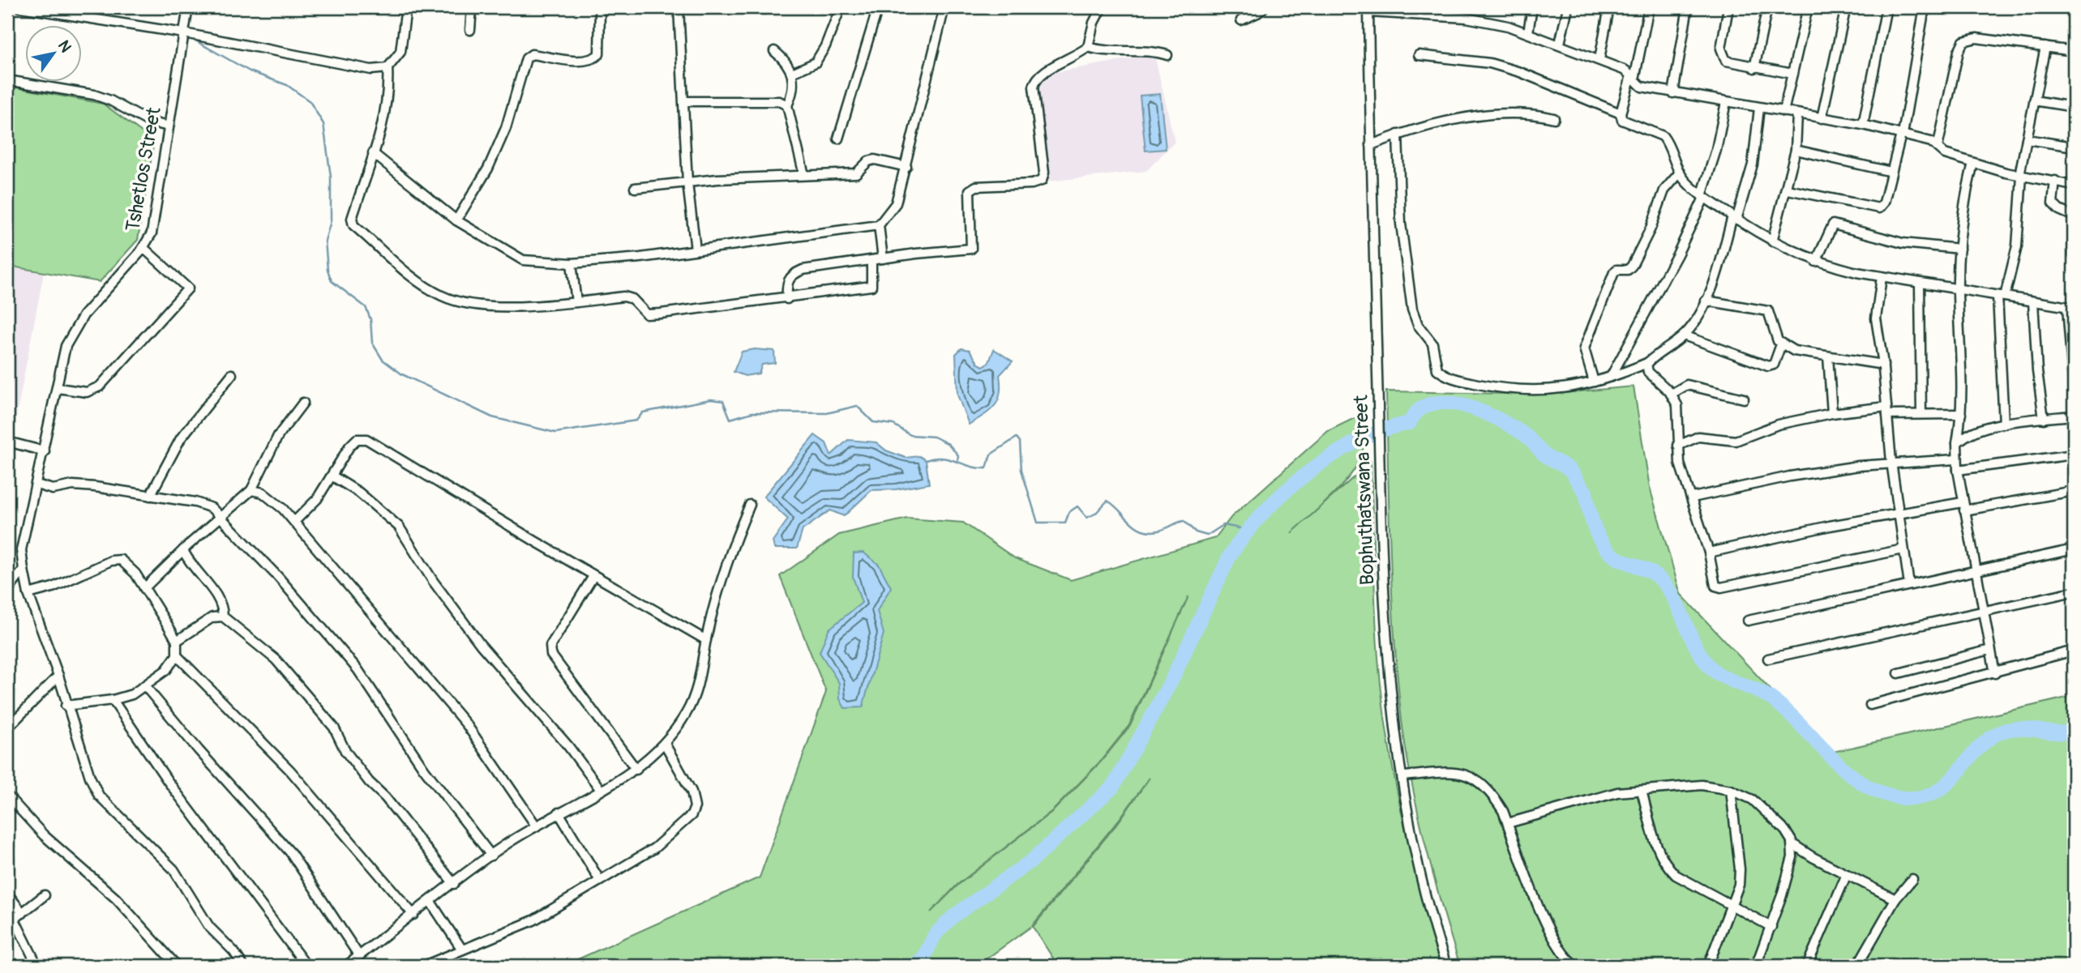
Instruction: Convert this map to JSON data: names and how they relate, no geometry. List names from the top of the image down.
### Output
{
  "streets": {
    "street": ["Tshetlos Street", "Bophuthatswana Street"]
  },
  "north": "top right"
}
